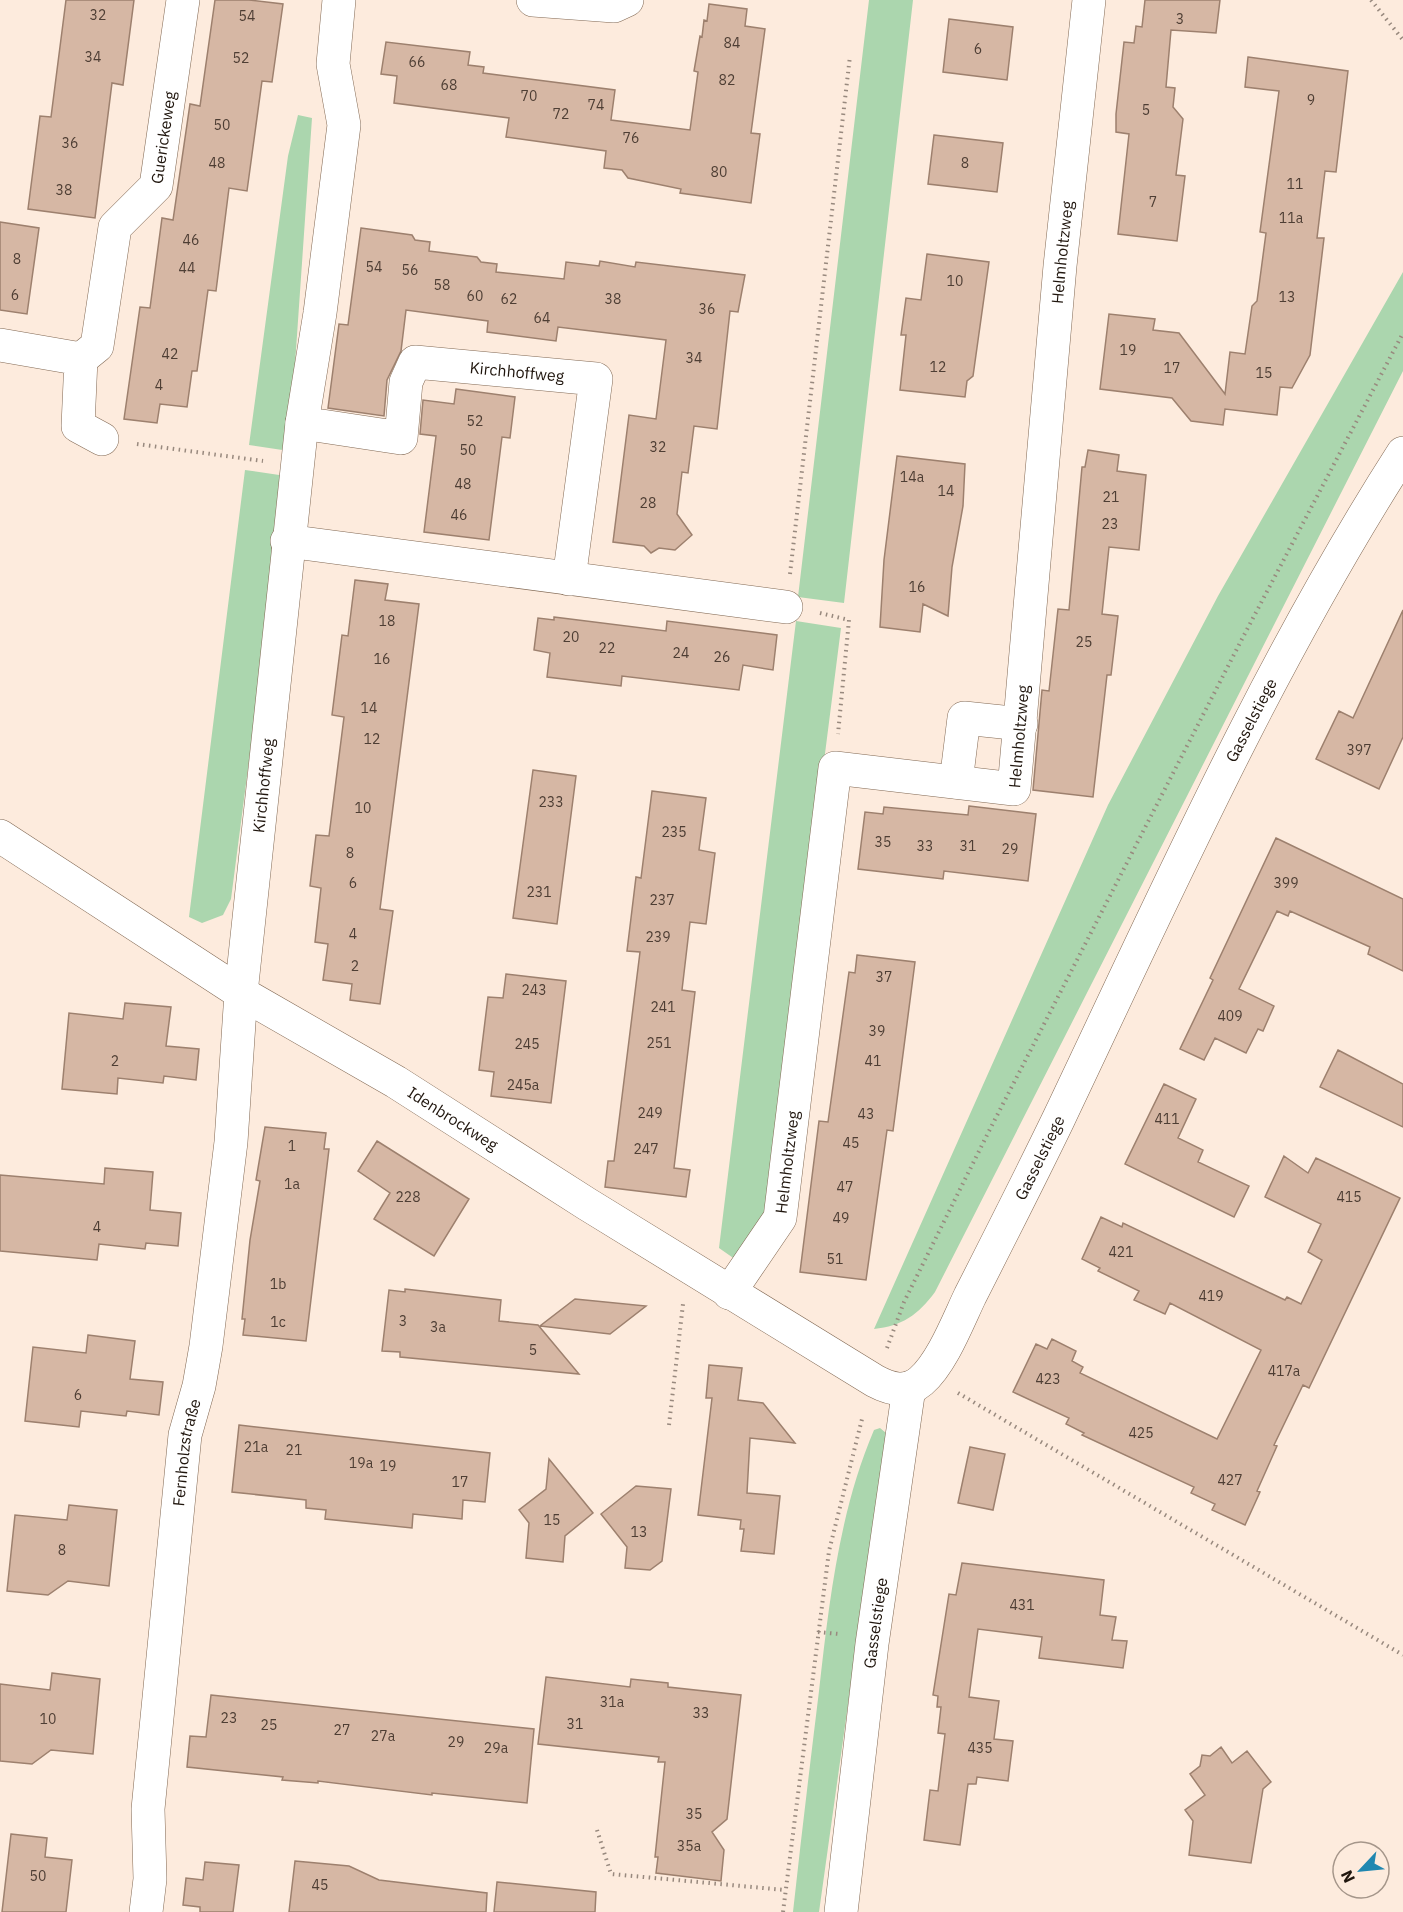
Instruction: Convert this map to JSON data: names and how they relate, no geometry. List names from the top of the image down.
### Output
{
  "streets": {
    "street": [
      "Guerickeweg",
      "Helmholtzweg",
      "Kirchhoffweg",
      "Gasselstiege",
      "Idenbrockweg",
      "Fernholzstraße"
    ]
  },
  "crossings": [
    ["Helmholtzweg", "Idenbrockweg"],
    ["Kirchhoffweg", "Idenbrockweg"],
    ["Kirchhoffweg", "Fernholzstraße"],
    ["Gasselstiege", "Idenbrockweg"],
    ["Idenbrockweg", "Fernholzstraße"]
  ],
  "house_numbers": [
    "32",
    "54",
    "3",
    "84",
    "6",
    "34",
    "52",
    "66",
    "82",
    "68",
    "70",
    "9",
    "74",
    "5",
    "72",
    "50",
    "76",
    "36",
    "48",
    "8",
    "80",
    "11",
    "38",
    "7",
    "11a",
    "46",
    "8",
    "54",
    "44",
    "56",
    "10",
    "58",
    "6",
    "60",
    "13",
    "62",
    "38",
    "36",
    "64",
    "19",
    "42",
    "34",
    "12",
    "17",
    "15",
    "4",
    "52",
    "32",
    "50",
    "14a",
    "48",
    "14",
    "21",
    "28",
    "46",
    "23",
    "16",
    "18",
    "20",
    "25",
    "22",
    "24",
    "26",
    "16",
    "14",
    "12",
    "397",
    "233",
    "10",
    "235",
    "35",
    "33",
    "31",
    "29",
    "8",
    "6",
    "399",
    "231",
    "237",
    "4",
    "239",
    "2",
    "37",
    "243",
    "241",
    "409",
    "39",
    "251",
    "245",
    "2",
    "41",
    "245a",
    "249",
    "43",
    "411",
    "45",
    "1",
    "247",
    "1a",
    "47",
    "228",
    "415",
    "49",
    "4",
    "421",
    "51",
    "1b",
    "419",
    "3",
    "1c",
    "3a",
    "5",
    "417a",
    "423",
    "6",
    "425",
    "21a",
    "21",
    "19a",
    "19",
    "427",
    "17",
    "15",
    "13",
    "8",
    "431",
    "31a",
    "33",
    "23",
    "10",
    "31",
    "25",
    "27",
    "27a",
    "29",
    "29a",
    "435",
    "35",
    "35a",
    "50",
    "45"
  ],
  "north": "bottom left"
}
